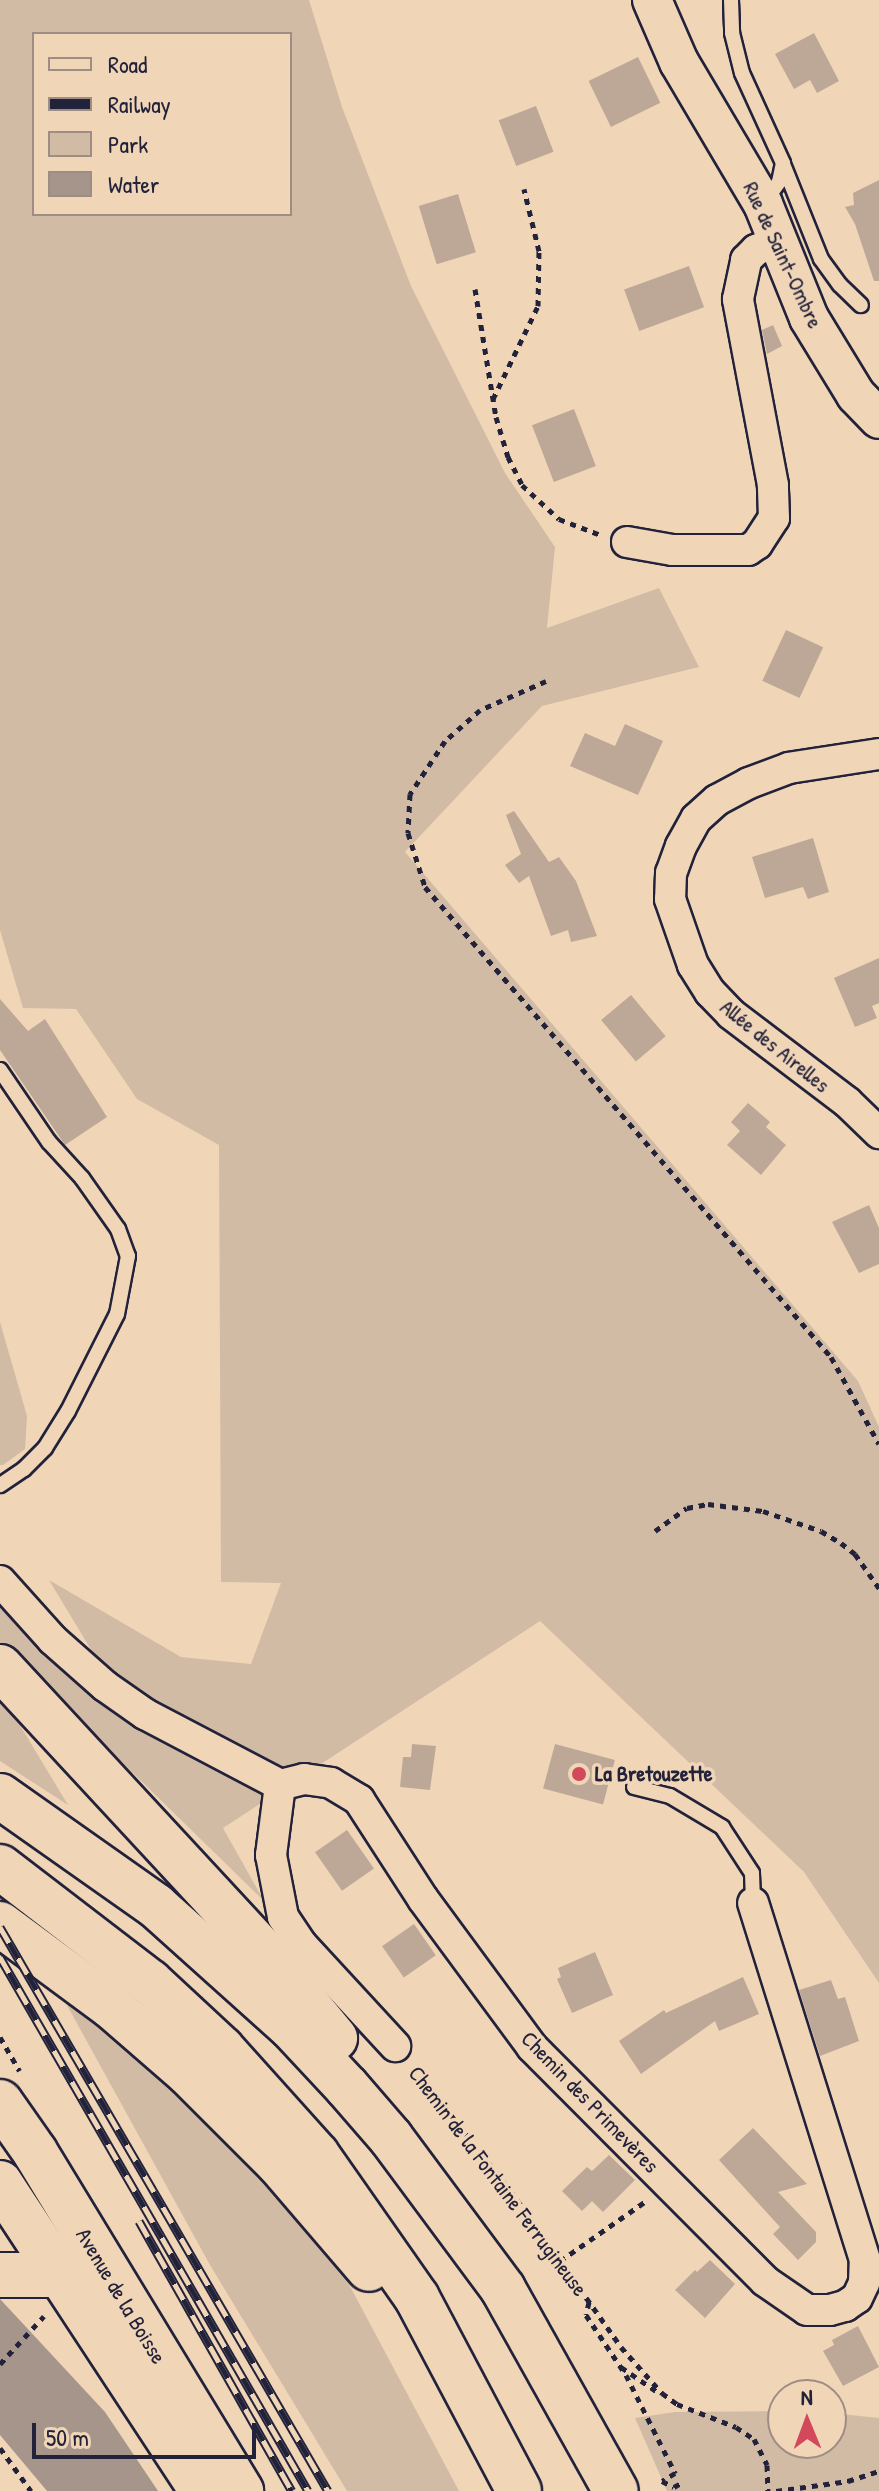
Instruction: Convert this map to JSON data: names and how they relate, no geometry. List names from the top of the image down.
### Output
{
  "streets": {
    "main road": ["Avenue de la Boisse"],
    "street": [
      "Rue de Saint-Ombre",
      "Allée des Airelles",
      "Chemin des Primevères",
      "Chemin de la Fontaine Ferrugineuse"
    ]
  },
  "crossings": [
    ["Chemin des Primevères", "Chemin de la Fontaine Ferrugineuse"]
  ],
  "places": ["La Bretouzette"],
  "legend": [
    "Road",
    "Railway",
    "Park",
    "Water"
  ],
  "scale_bar": "50 m",
  "north": "top"
}
